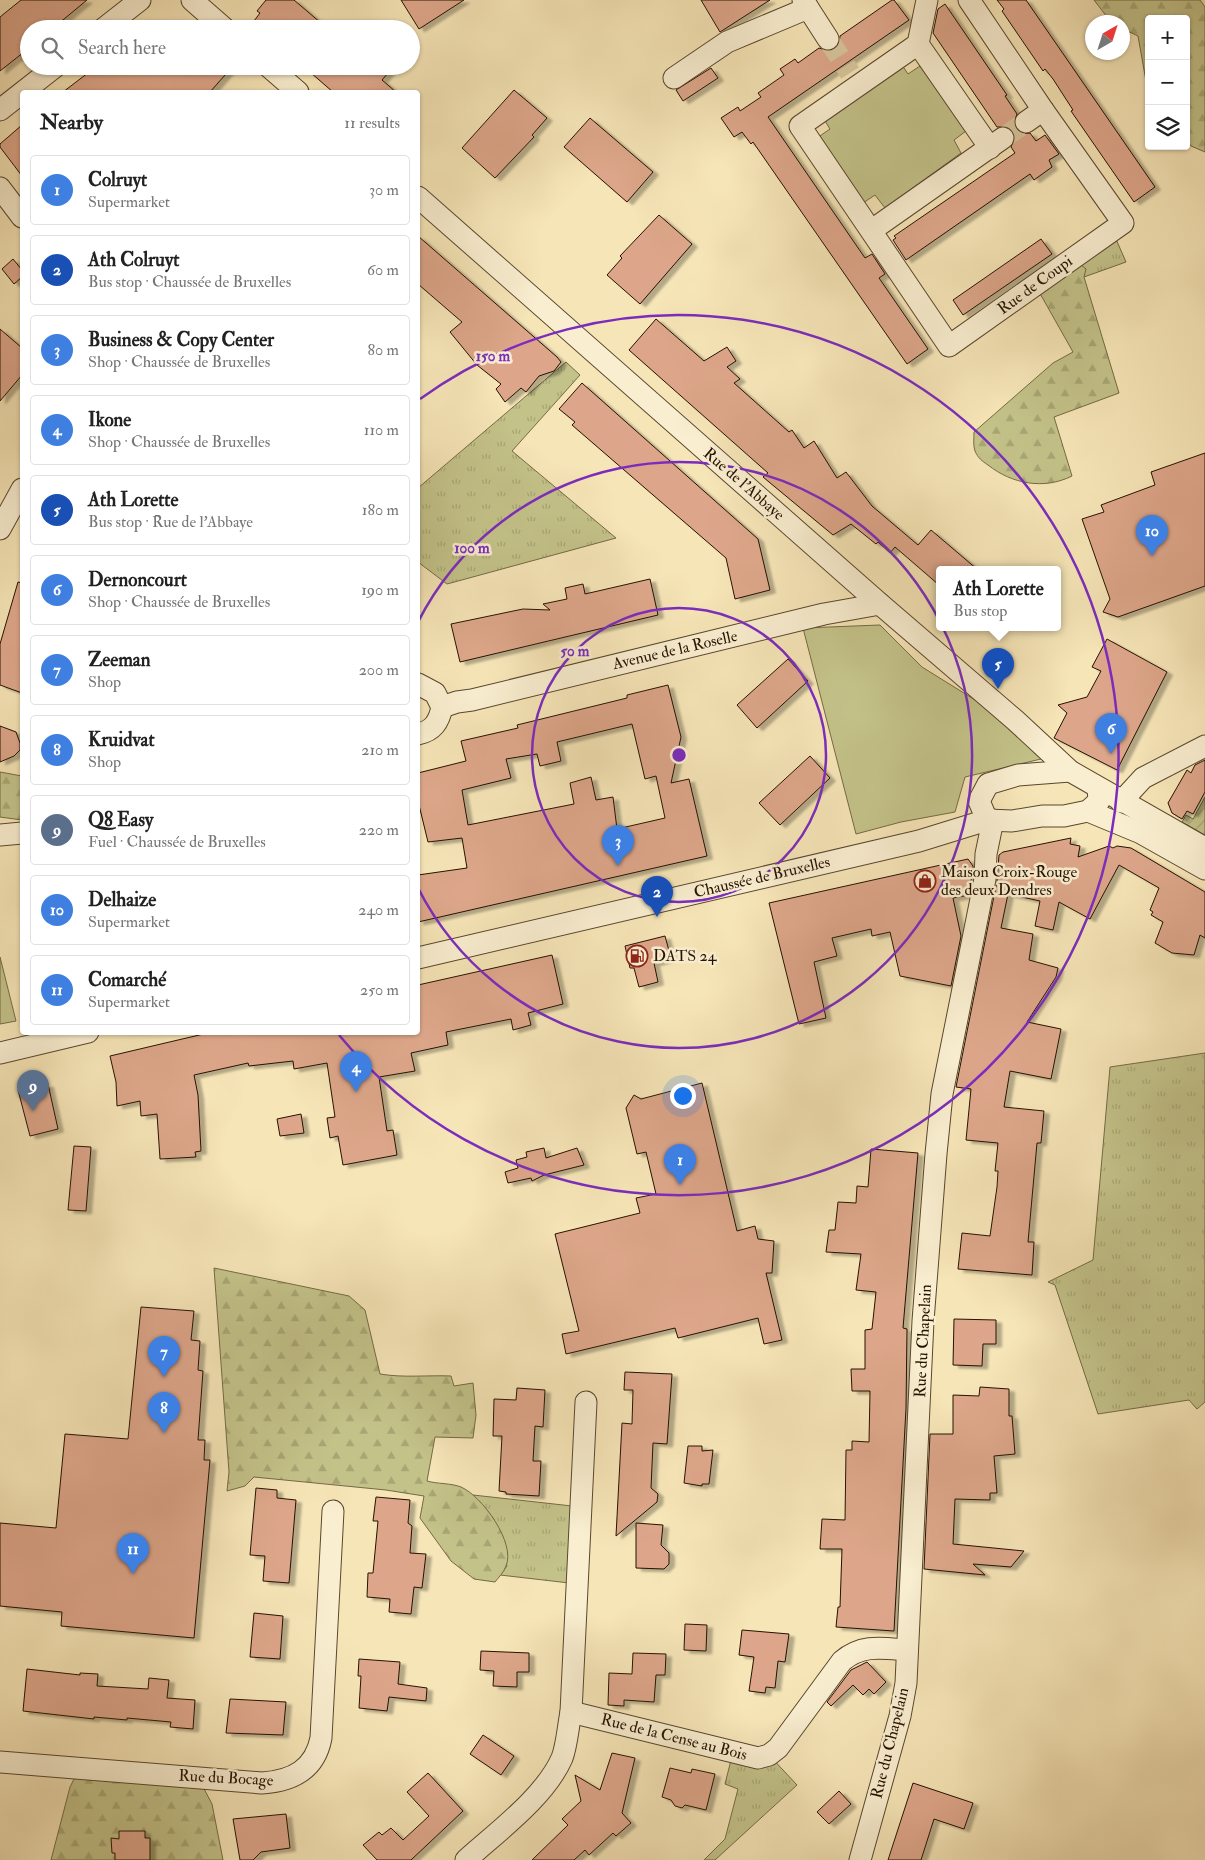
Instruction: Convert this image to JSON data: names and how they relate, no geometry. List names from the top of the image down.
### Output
{
  "streets": {
    "street": [
      "Rue de Coupi",
      "Rue de l'Abbaye",
      "Avenue de la Roselle",
      "Chaussée de Bruxelles",
      "Rue du Chapelain",
      "Rue de la Cense au Bois",
      "Rue du Bocage"
    ]
  },
  "crossings": [
    ["Rue de l'Abbaye", "Avenue de la Roselle"],
    ["Chaussée de Bruxelles", "Rue du Chapelain"],
    ["Rue du Chapelain", "Rue de la Cense au Bois"]
  ],
  "places": {
    "shop": ["Maison Croix-Rouge des deux Dendres"],
    "fuel station": ["DATS 24"]
  },
  "north": "top right",
  "page": {
    "map_buttons": ["+", "−"],
    "search": "Search here",
    "heading": ["Nearby", "11 results"],
    "list": [
      {
        "mark": "1",
        "name": "Colruyt",
        "note": "Supermarket",
        "value": "30 m"
      },
      {
        "mark": "2",
        "name": "Ath Colruyt",
        "note": "Bus stop · Chaussée de Bruxelles",
        "value": "60 m"
      },
      {
        "mark": "3",
        "name": "Business & Copy Center",
        "note": "Shop · Chaussée de Bruxelles",
        "value": "80 m"
      },
      {
        "mark": "4",
        "name": "Ikone",
        "note": "Shop · Chaussée de Bruxelles",
        "value": "110 m"
      },
      {
        "mark": "5",
        "name": "Ath Lorette",
        "note": "Bus stop · Rue de l'Abbaye",
        "value": "180 m"
      },
      {
        "mark": "6",
        "name": "Dernoncourt",
        "note": "Shop · Chaussée de Bruxelles",
        "value": "190 m"
      },
      {
        "mark": "7",
        "name": "Zeeman",
        "note": "Shop",
        "value": "200 m"
      },
      {
        "mark": "8",
        "name": "Kruidvat",
        "note": "Shop",
        "value": "210 m"
      },
      {
        "mark": "9",
        "name": "Q8 Easy",
        "note": "Fuel · Chaussée de Bruxelles",
        "value": "220 m"
      },
      {
        "mark": "10",
        "name": "Delhaize",
        "note": "Supermarket",
        "value": "240 m"
      },
      {
        "mark": "11",
        "name": "Comarché",
        "note": "Supermarket",
        "value": "250 m"
      }
    ],
    "pins": [
      "10",
      "5",
      "6",
      "3",
      "2",
      "4",
      "9",
      "1",
      "7",
      "8",
      "11"
    ],
    "popup": ["Ath Lorette", "Bus stop"]
  },
  "rings": ["150 m", "100 m", "50 m"]
}
